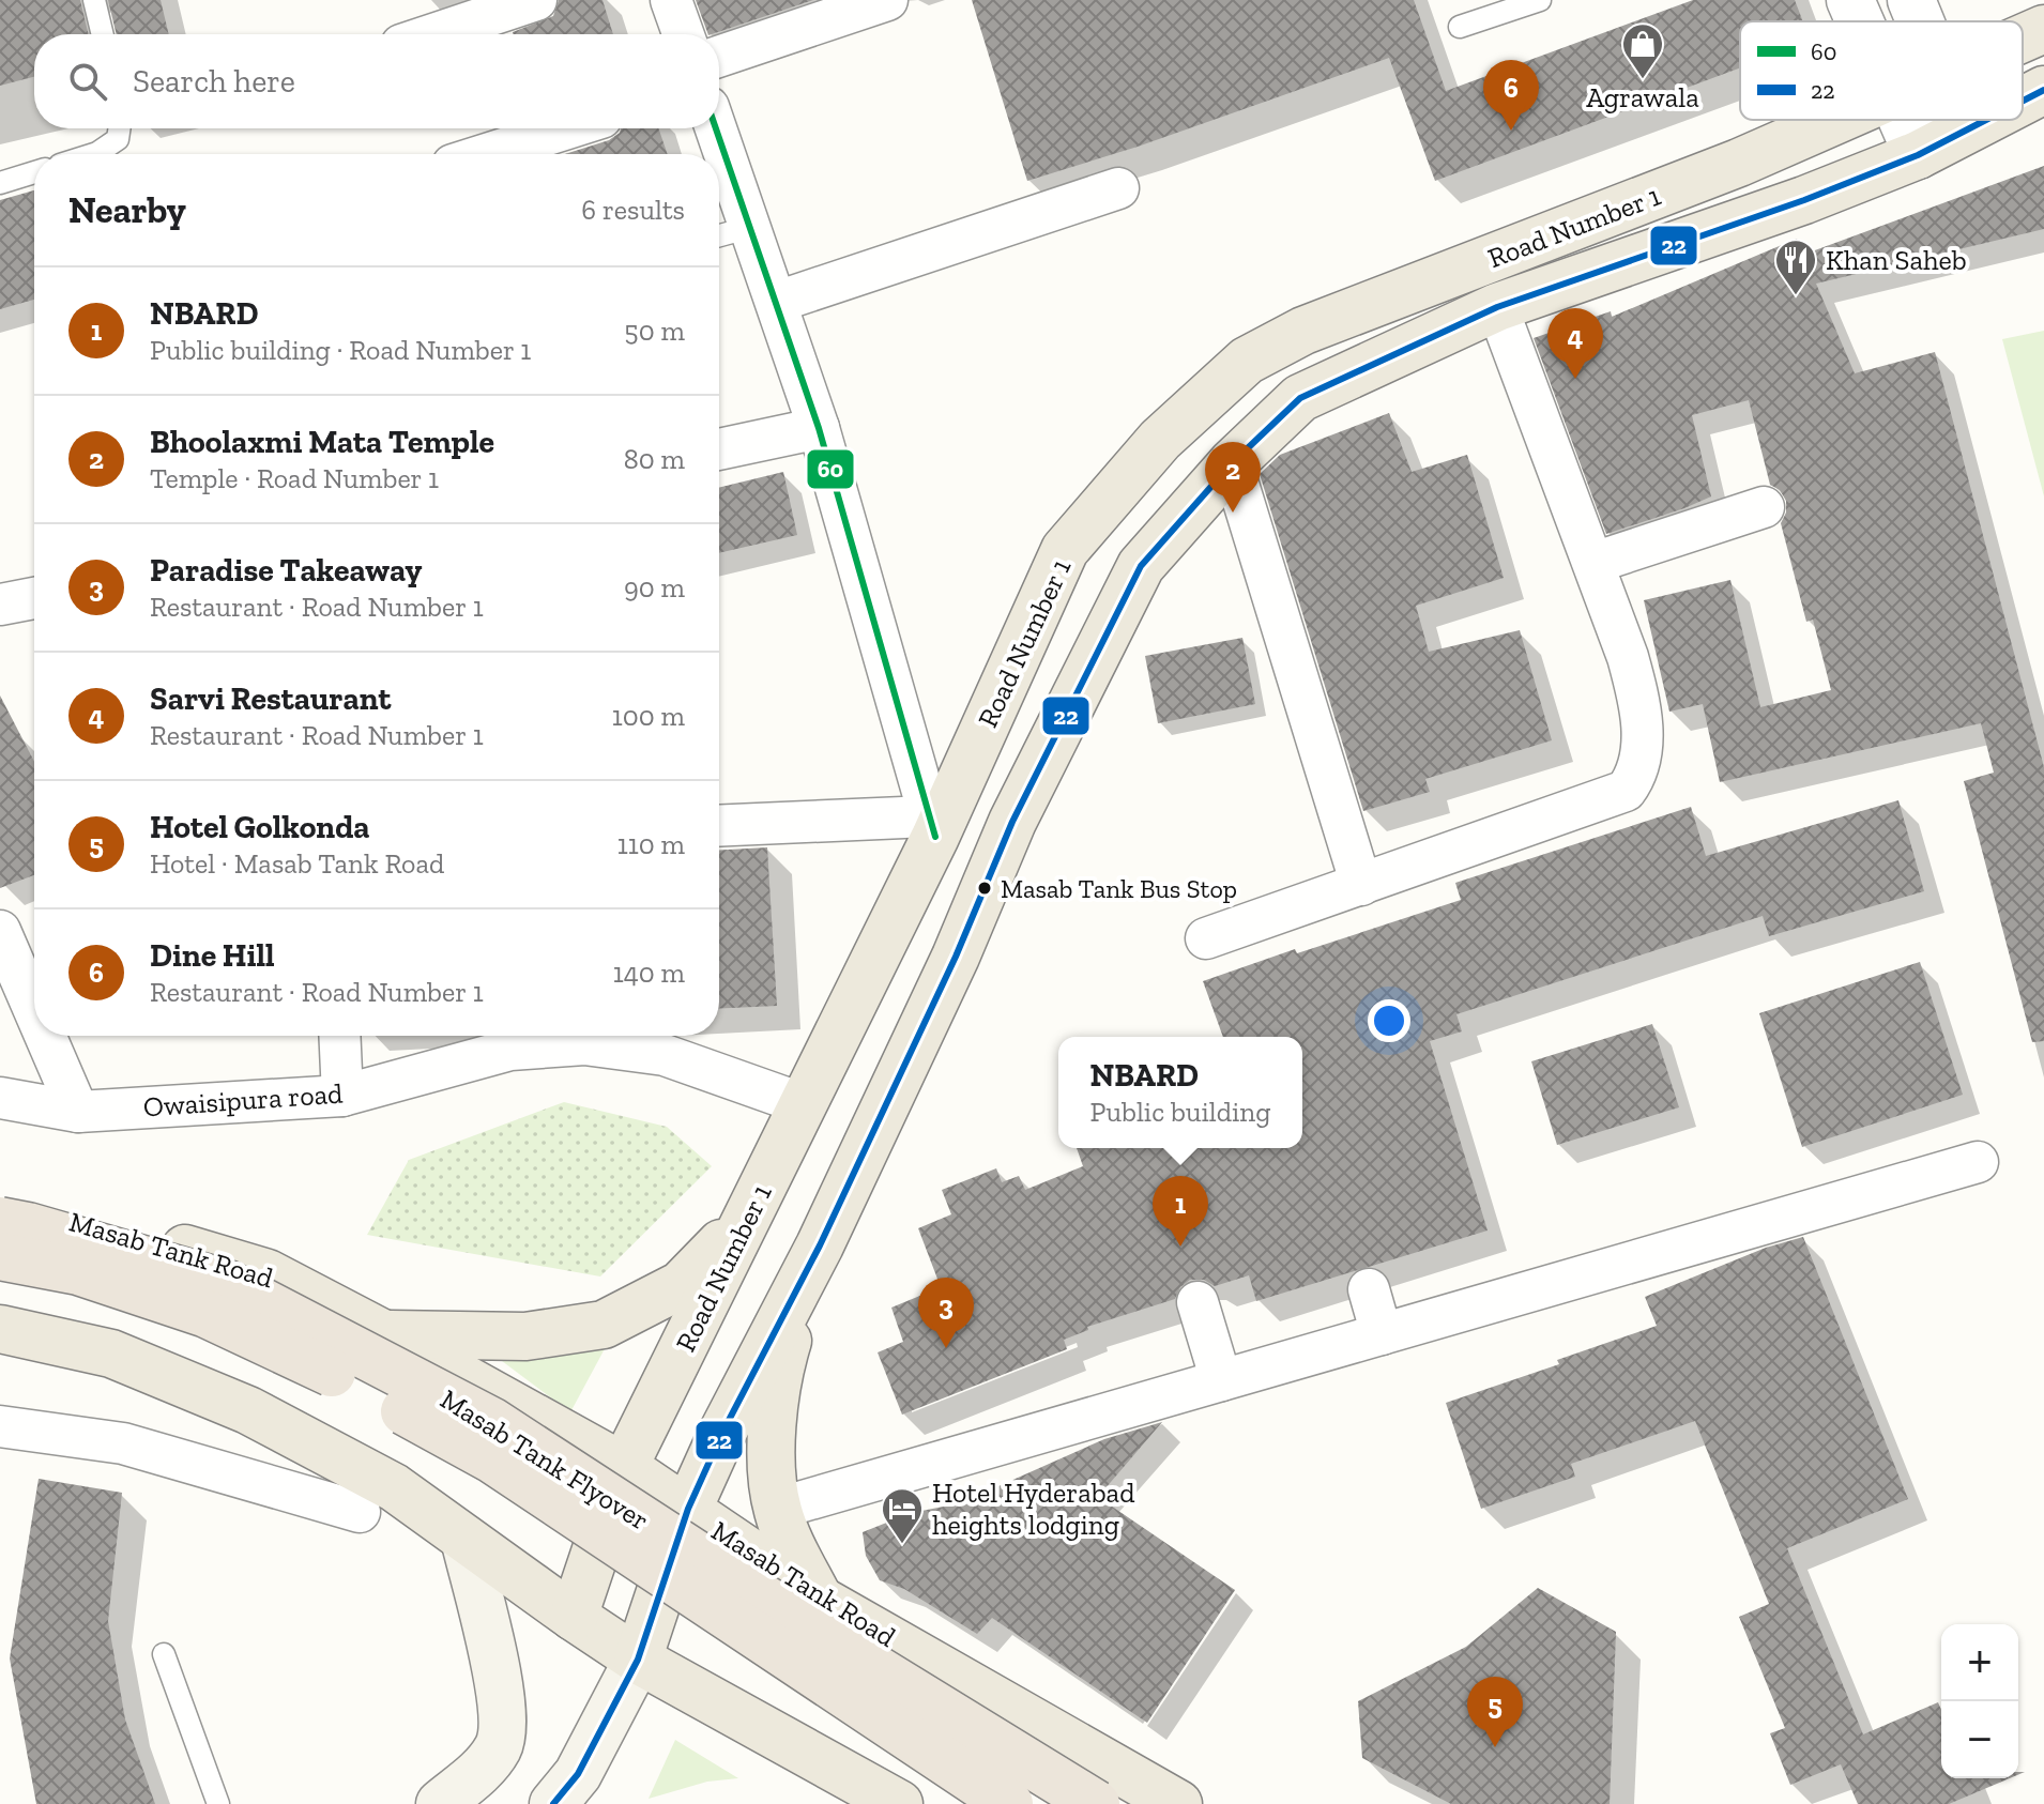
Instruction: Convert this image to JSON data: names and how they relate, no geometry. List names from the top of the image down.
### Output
{
  "streets": {
    "highway": ["Masab Tank Flyover"],
    "main road": ["Road Number 1", "Masab Tank Road"],
    "street": ["Owaisipura road"]
  },
  "crossings": [
    ["Road Number 1", "Owaisipura road"],
    ["Road Number 1", "Masab Tank Road"]
  ],
  "places": {
    "shop": ["Agrawala"],
    "restaurant": ["Khan Saheb"],
    "other": ["Masab Tank Bus Stop"],
    "hotel": ["Hotel Hyderabad heights lodging"]
  },
  "lines": ["transit line 22", "transit line 60"],
  "legend": ["60", "22"],
  "page": {
    "search": "Search here",
    "pins": [
      "6",
      "4",
      "2",
      "1",
      "3",
      "5"
    ],
    "heading": ["Nearby", "6 results"],
    "list": [
      {
        "mark": "1",
        "name": "NBARD",
        "note": "Public building · Road Number 1",
        "value": "50 m"
      },
      {
        "mark": "2",
        "name": "Bhoolaxmi Mata Temple",
        "note": "Temple · Road Number 1",
        "value": "80 m"
      },
      {
        "mark": "3",
        "name": "Paradise Takeaway",
        "note": "Restaurant · Road Number 1",
        "value": "90 m"
      },
      {
        "mark": "4",
        "name": "Sarvi Restaurant",
        "note": "Restaurant · Road Number 1",
        "value": "100 m"
      },
      {
        "mark": "5",
        "name": "Hotel Golkonda",
        "note": "Hotel · Masab Tank Road",
        "value": "110 m"
      },
      {
        "mark": "6",
        "name": "Dine Hill",
        "note": "Restaurant · Road Number 1",
        "value": "140 m"
      }
    ],
    "popup": ["NBARD", "Public building"],
    "map_buttons": ["+", "−"]
  }
}
